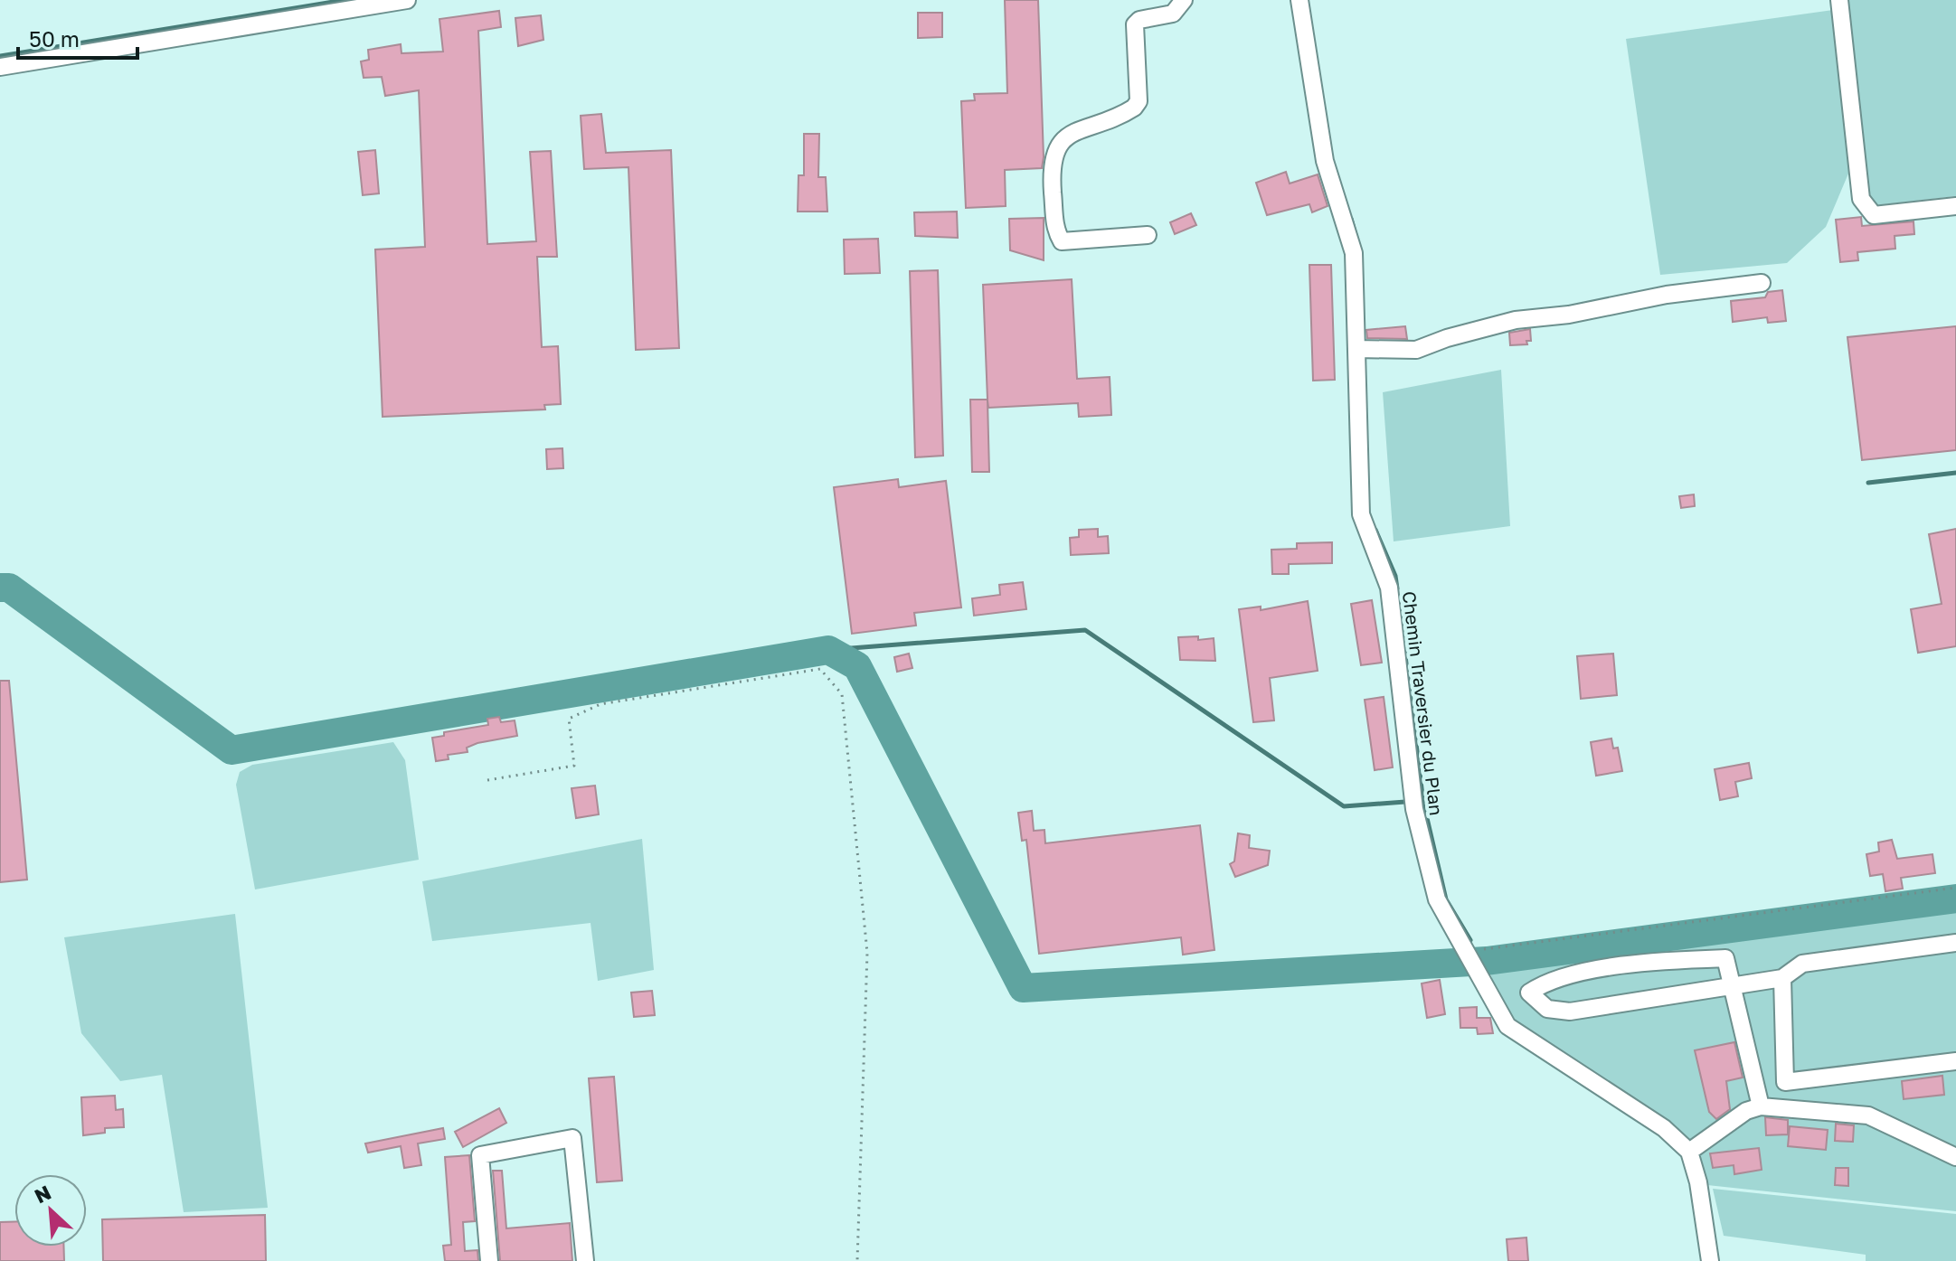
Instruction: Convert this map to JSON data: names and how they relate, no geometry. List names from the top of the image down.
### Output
{
  "streets": {
    "street": ["Chemin Traversier du Plan"]
  },
  "scale_bar": "50 m",
  "north": "top left"
}
